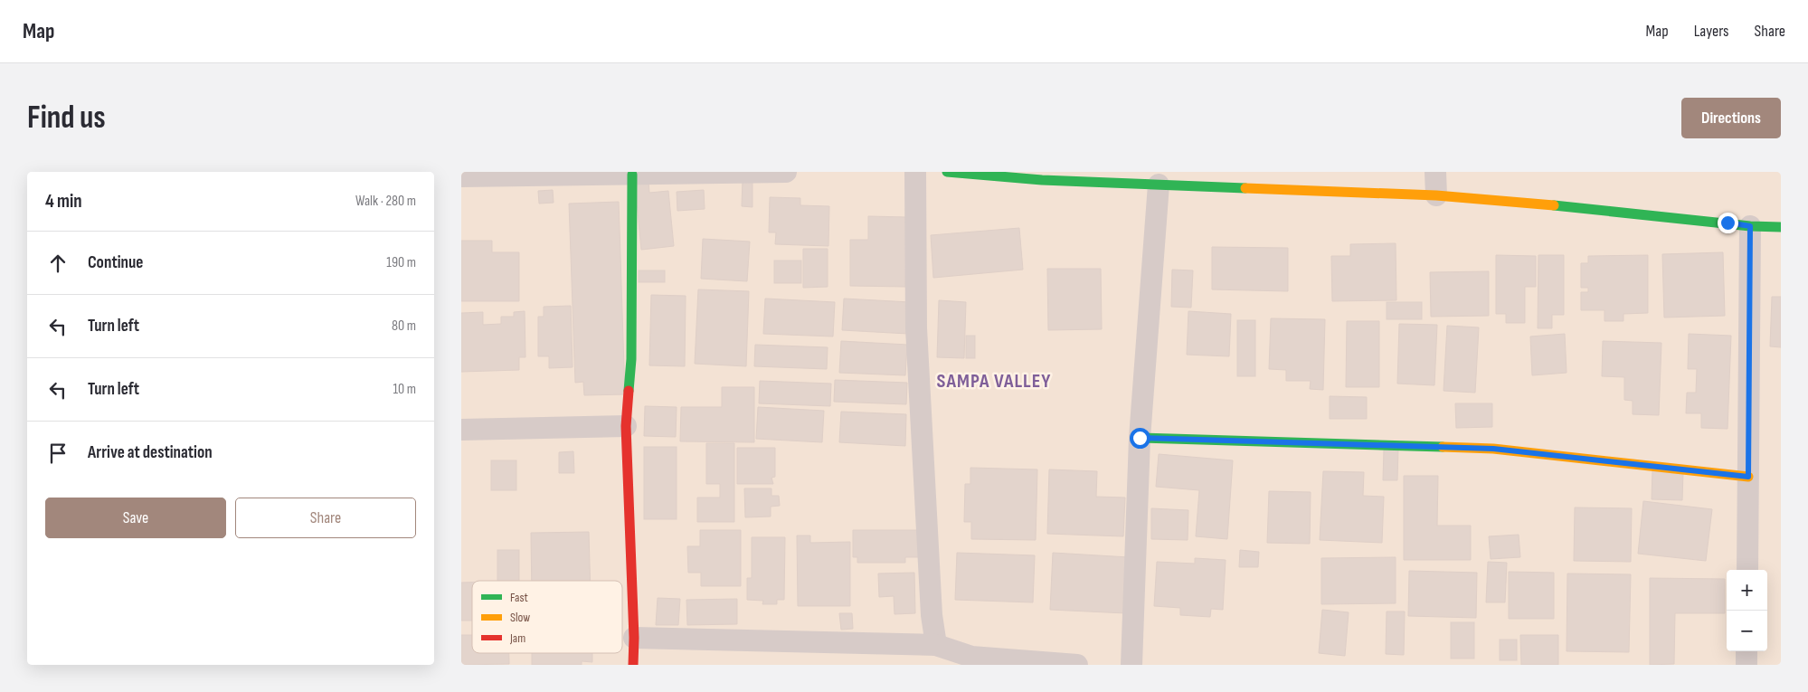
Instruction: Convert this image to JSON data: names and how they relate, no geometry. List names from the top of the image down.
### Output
{
  "districts": ["SAMPA VALLEY"],
  "legend": ["Fast", "Slow", "Jam"],
  "page": {
    "header": "Map",
    "nav": ["Map", "Layers", "Share"],
    "buttons": [
      "Directions",
      ["Save", "Share"]
    ],
    "title": "Find us",
    "heading": ["4 min", "Walk · 280 m"],
    "list": [
      ["Continue", "190 m"],
      ["Turn left", "80 m"],
      ["Turn left", "10 m"],
      "Arrive at destination"
    ],
    "map_buttons": ["+", "−"]
  }
}
